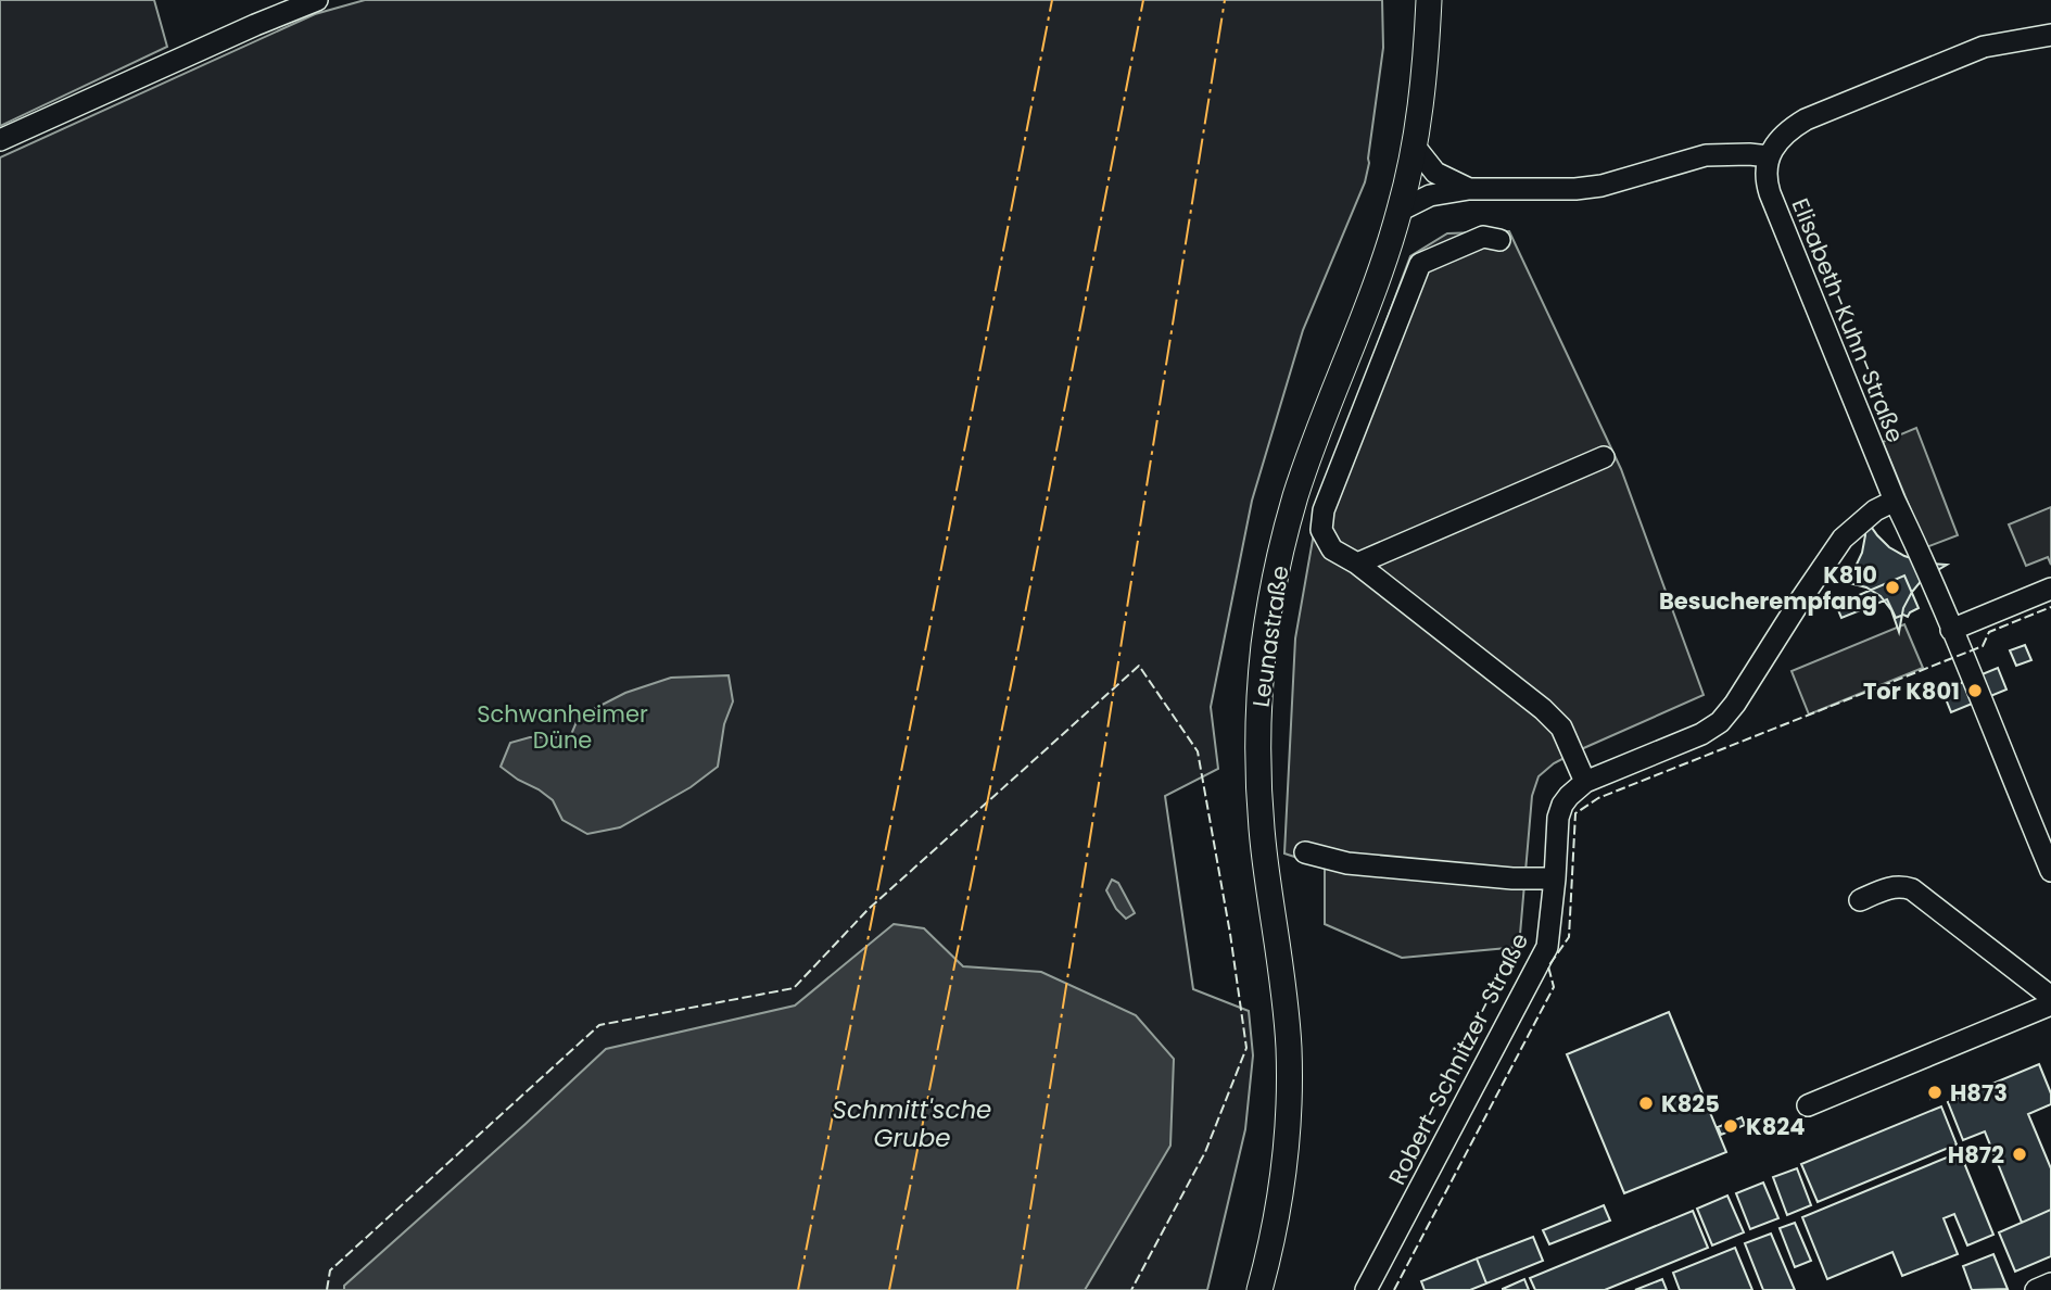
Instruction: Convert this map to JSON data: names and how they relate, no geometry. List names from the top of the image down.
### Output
{
  "streets": {
    "main road": ["Leunastraße"],
    "street": ["Elisabeth-Kuhn-Straße", "Robert-Schnitzer-Straße"]
  },
  "crossings": [
    ["Elisabeth-Kuhn-Straße", "Robert-Schnitzer-Straße"]
  ],
  "water": ["Schmitt'sche Grube"],
  "parks": ["Schwanheimer Düne"],
  "places": [
    "K810 Besucherempfang",
    "Tor K801",
    "H873",
    "K825",
    "K824",
    "H872"
  ]
}
